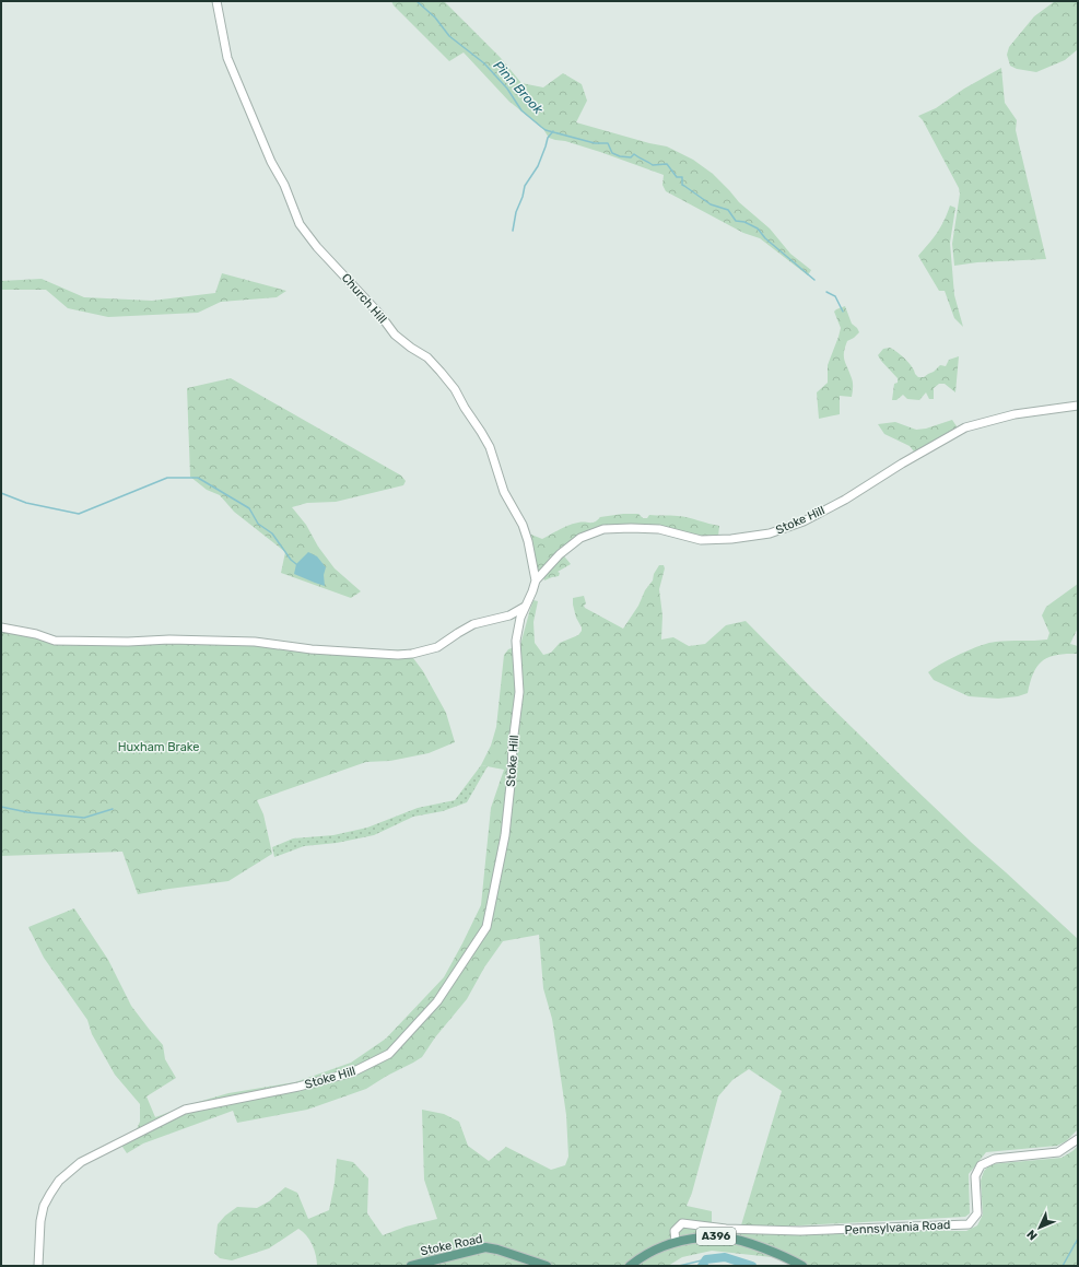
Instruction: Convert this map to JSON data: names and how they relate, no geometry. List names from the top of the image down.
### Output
{
  "streets": {
    "main road": ["A396", "Stoke Road"],
    "street": ["Church Hill", "Stoke Hill", "Pennsylvania Road"]
  },
  "crossings": [
    ["Church Hill", "Stoke Hill"],
    ["Pennsylvania Road", "A396"]
  ],
  "water": ["Pinn Brook"],
  "parks": ["Huxham Brake"],
  "north": "bottom left"
}
